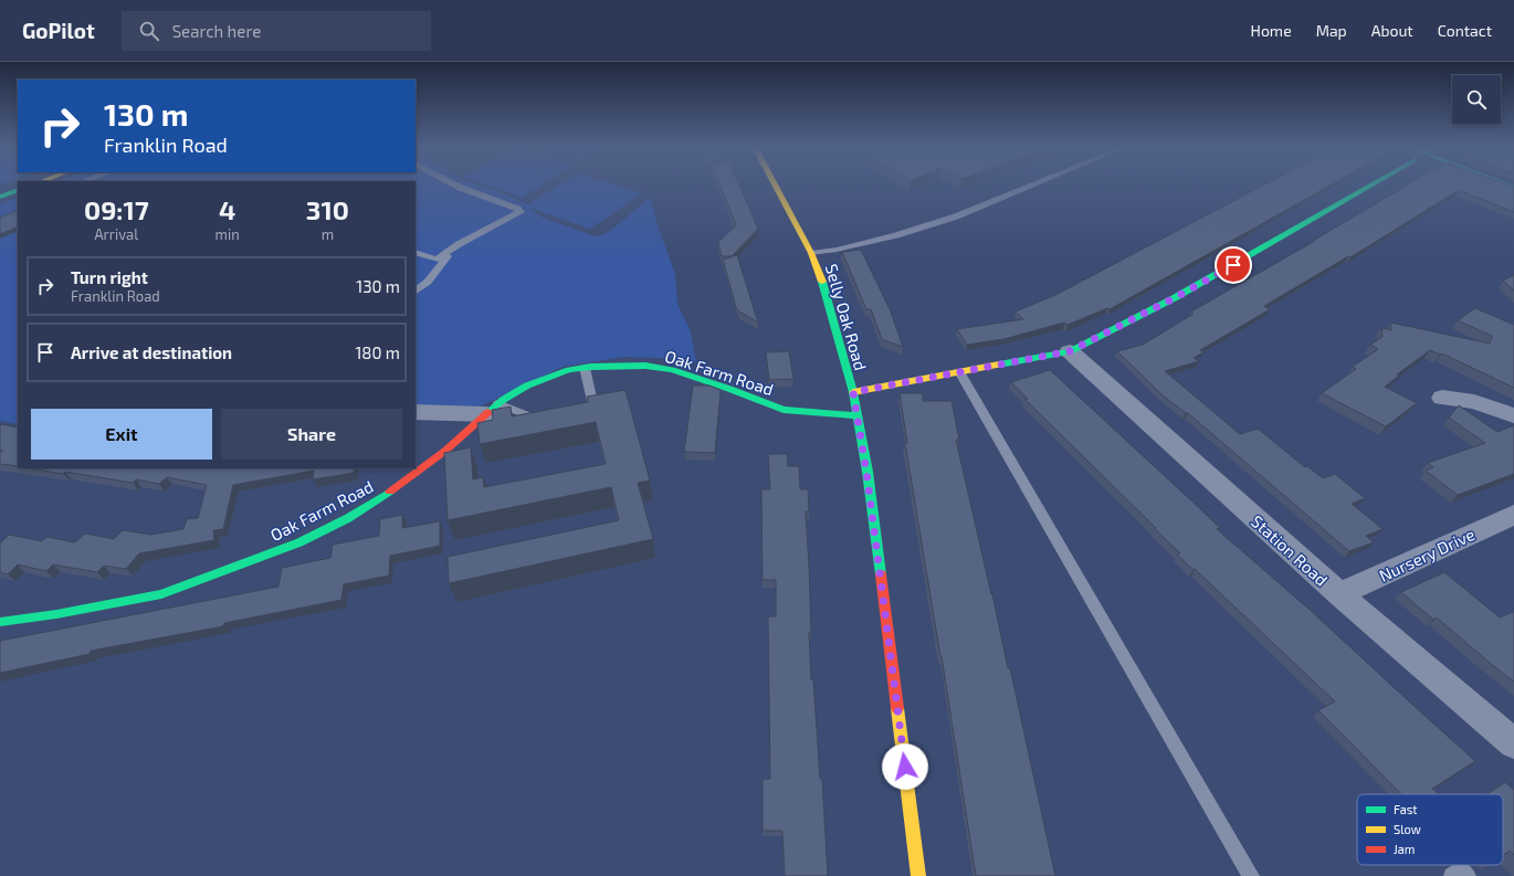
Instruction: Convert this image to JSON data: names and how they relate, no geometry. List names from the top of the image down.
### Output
{
  "streets": {
    "main road": ["Selly Oak Road", "Oak Farm Road"],
    "street": ["Station Road", "Nursery Drive"]
  },
  "crossings": [
    ["Selly Oak Road", "Oak Farm Road"],
    ["Station Road", "Nursery Drive"]
  ],
  "legend": ["Fast", "Slow", "Jam"],
  "page": {
    "header": "GoPilot",
    "search": "Search here",
    "nav": [
      "Home",
      "Map",
      "About",
      "Contact"
    ],
    "turn": ["130 m", "Franklin Road"],
    "eta": [
      "09:17",
      "Arrival",
      "4",
      "min",
      "310",
      "m"
    ],
    "list": [
      {
        "name": "Turn right",
        "note": "Franklin Road",
        "value": "130 m"
      },
      {
        "name": "Arrive at destination",
        "value": "180 m"
      }
    ],
    "buttons": ["Exit", "Share"]
  }
}
